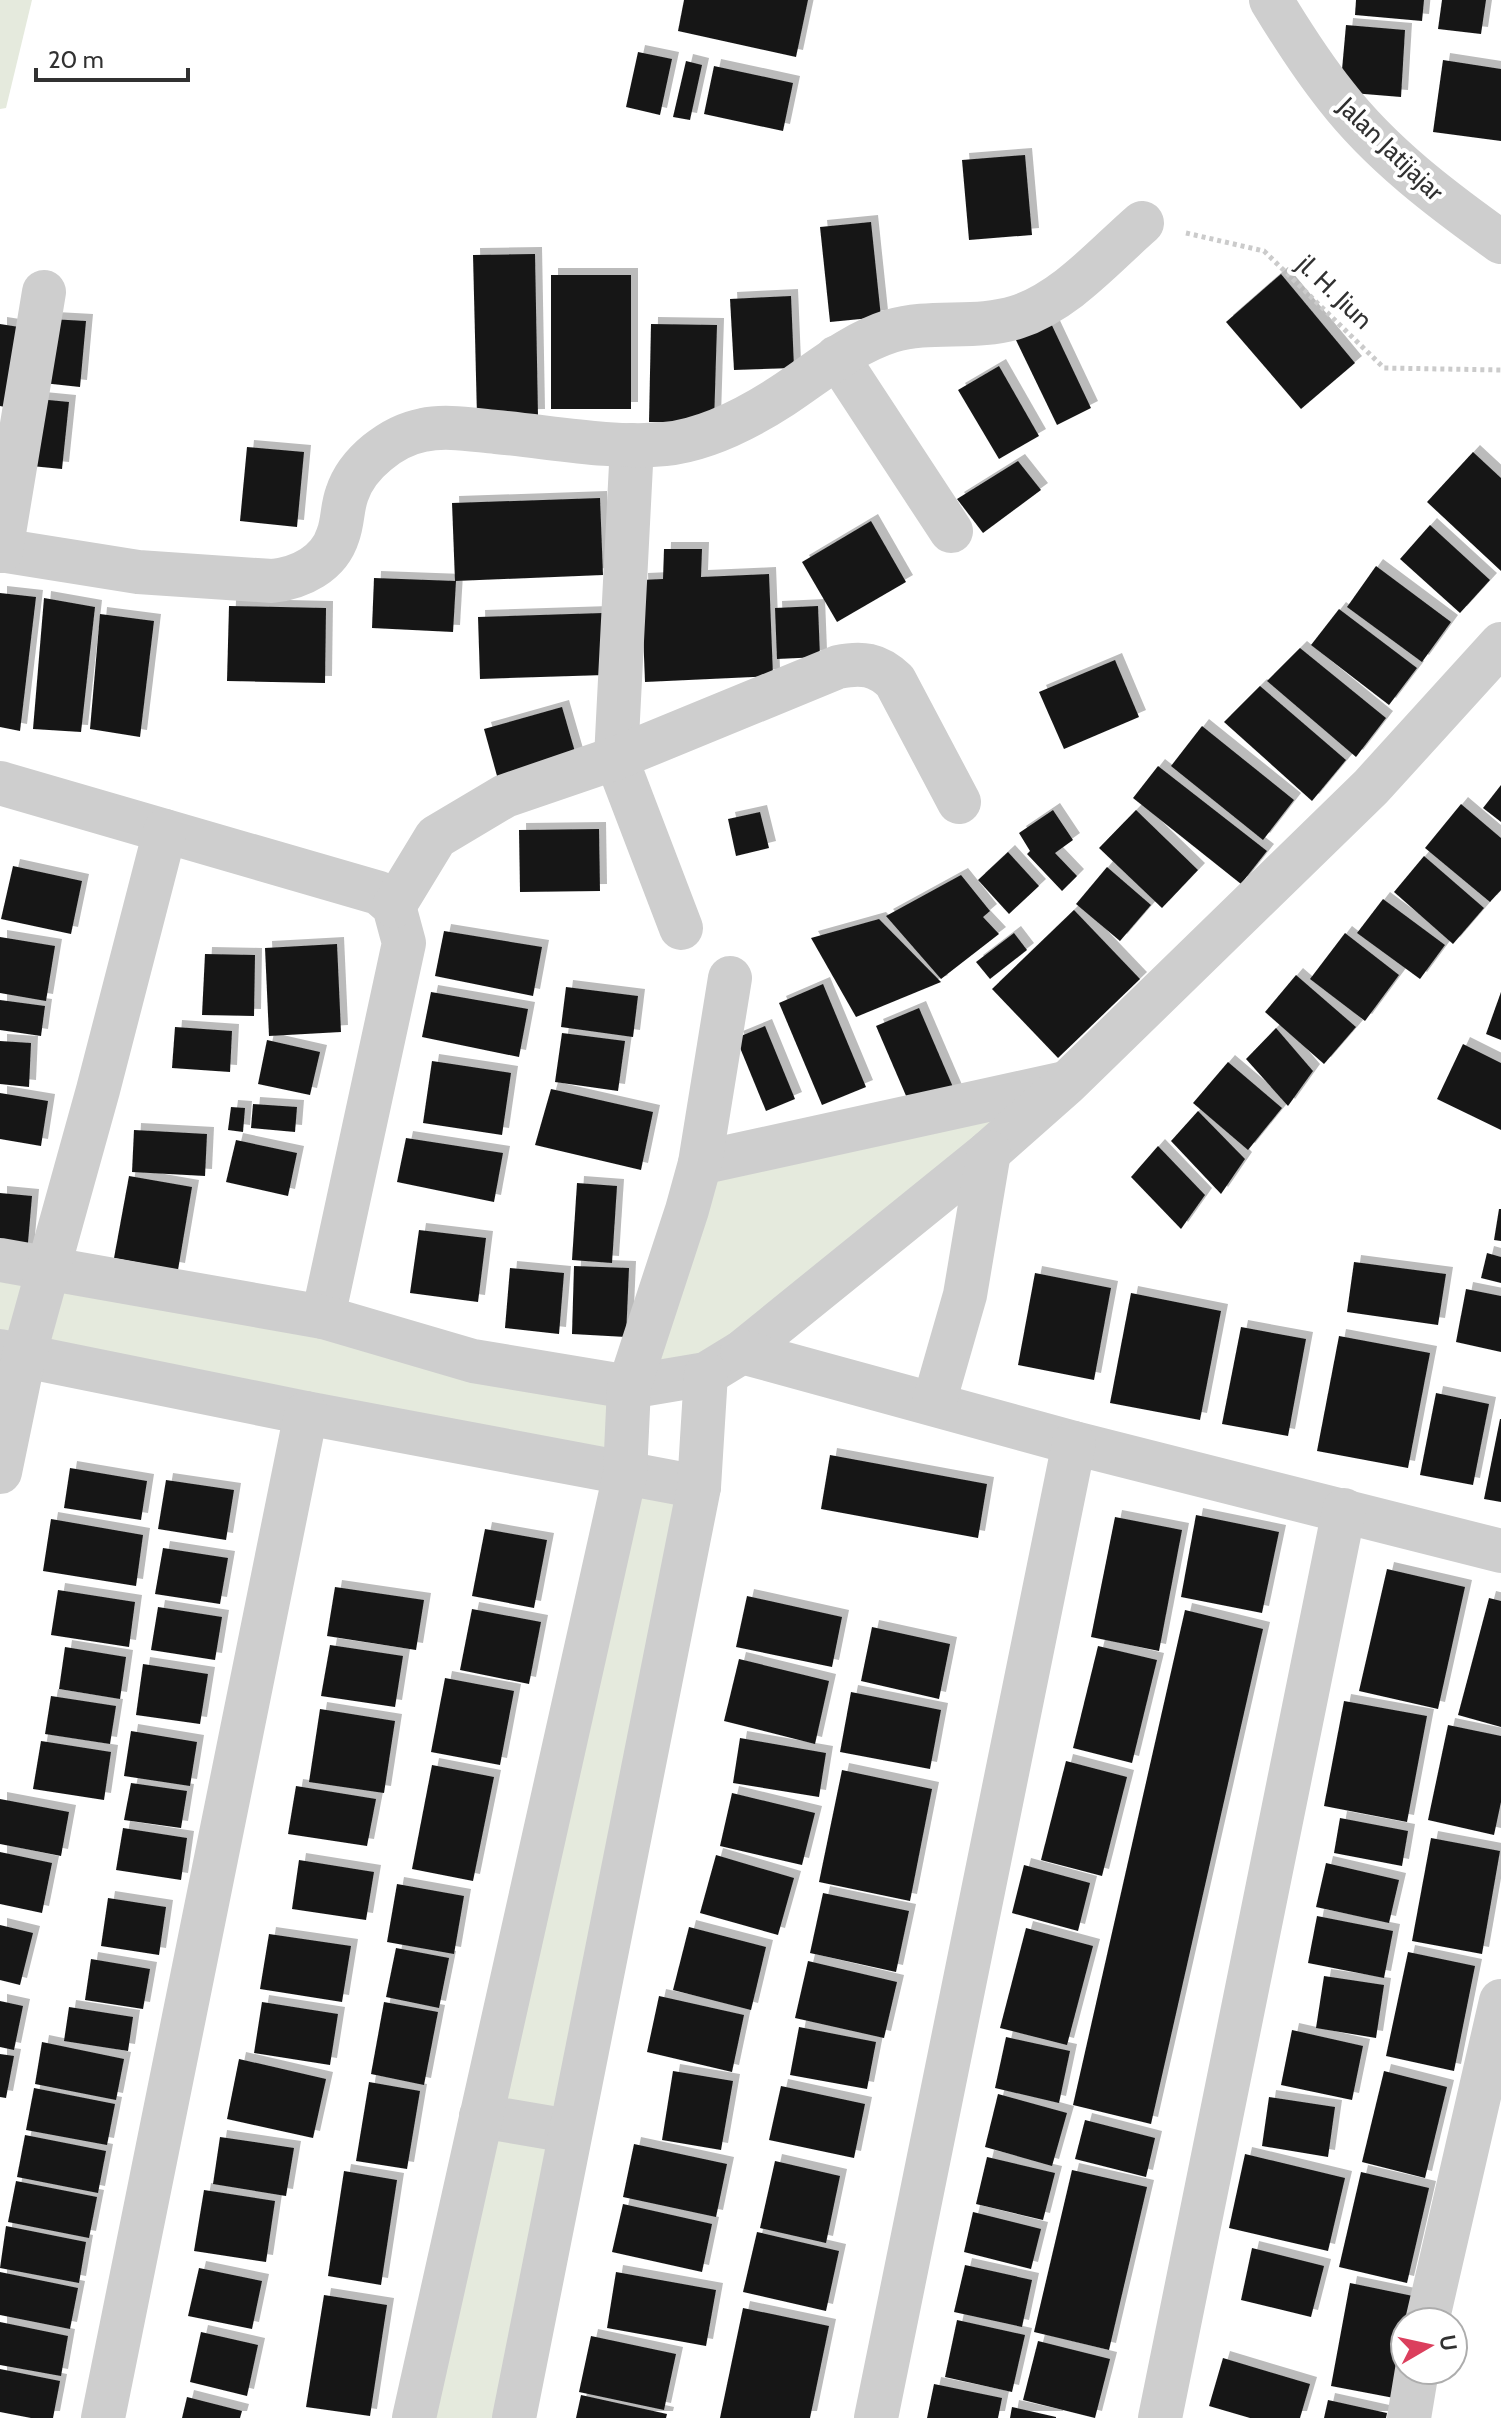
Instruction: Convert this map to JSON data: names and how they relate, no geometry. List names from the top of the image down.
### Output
{
  "streets": {
    "street": ["Jalan Jatijajar"],
    "path": ["jl. H. Jiun"]
  },
  "scale_bar": "20 m",
  "north": "right"
}
